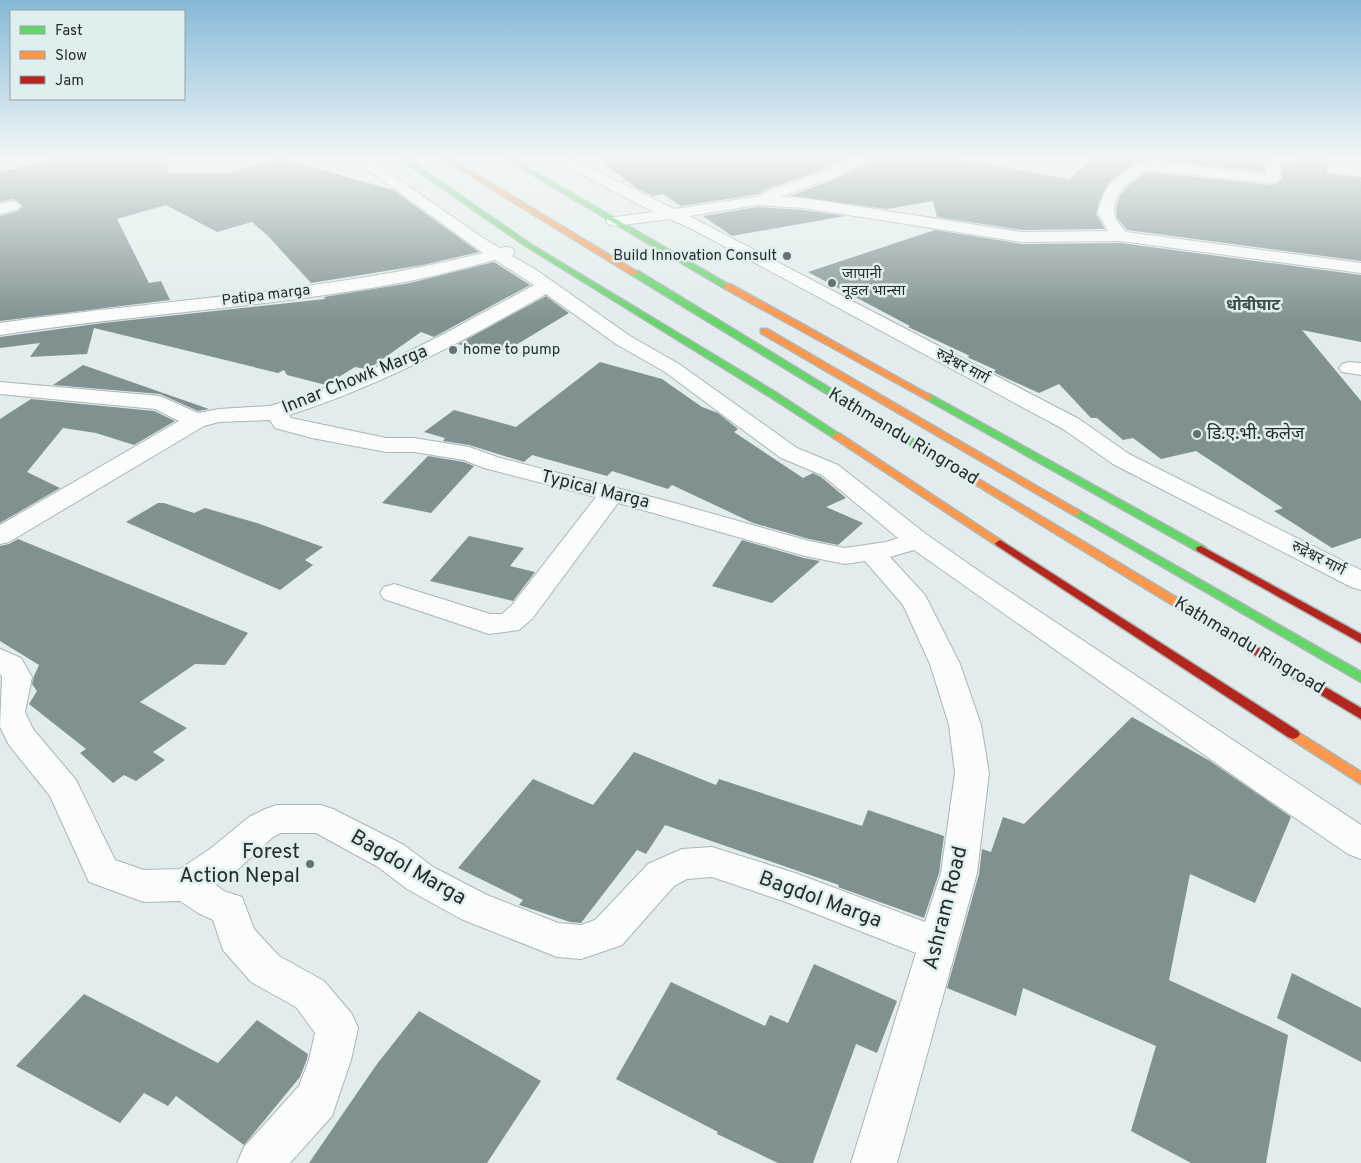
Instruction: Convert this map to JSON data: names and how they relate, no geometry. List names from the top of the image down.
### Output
{
  "streets": {
    "main road": ["Kathmandu Ringroad"],
    "street": [
      "Patipa marga",
      "रुद्रेश्वर मार्ग",
      "Innar Chowk Marga",
      "Typical Marga",
      "Bagdol Marga",
      "Ashram Road"
    ]
  },
  "crossings": [
    ["Innar Chowk Marga", "Typical Marga"],
    ["Typical Marga", "Ashram Road"],
    ["Bagdol Marga", "Ashram Road"]
  ],
  "districts": ["धोबीघाट"],
  "places": [
    "Build Innovation Consult",
    "जापानी नूडल भान्सा",
    "home to pump",
    "डि.ए.भी. कलेज",
    "Forest Action Nepal"
  ],
  "legend": ["Fast", "Slow", "Jam"]
}
